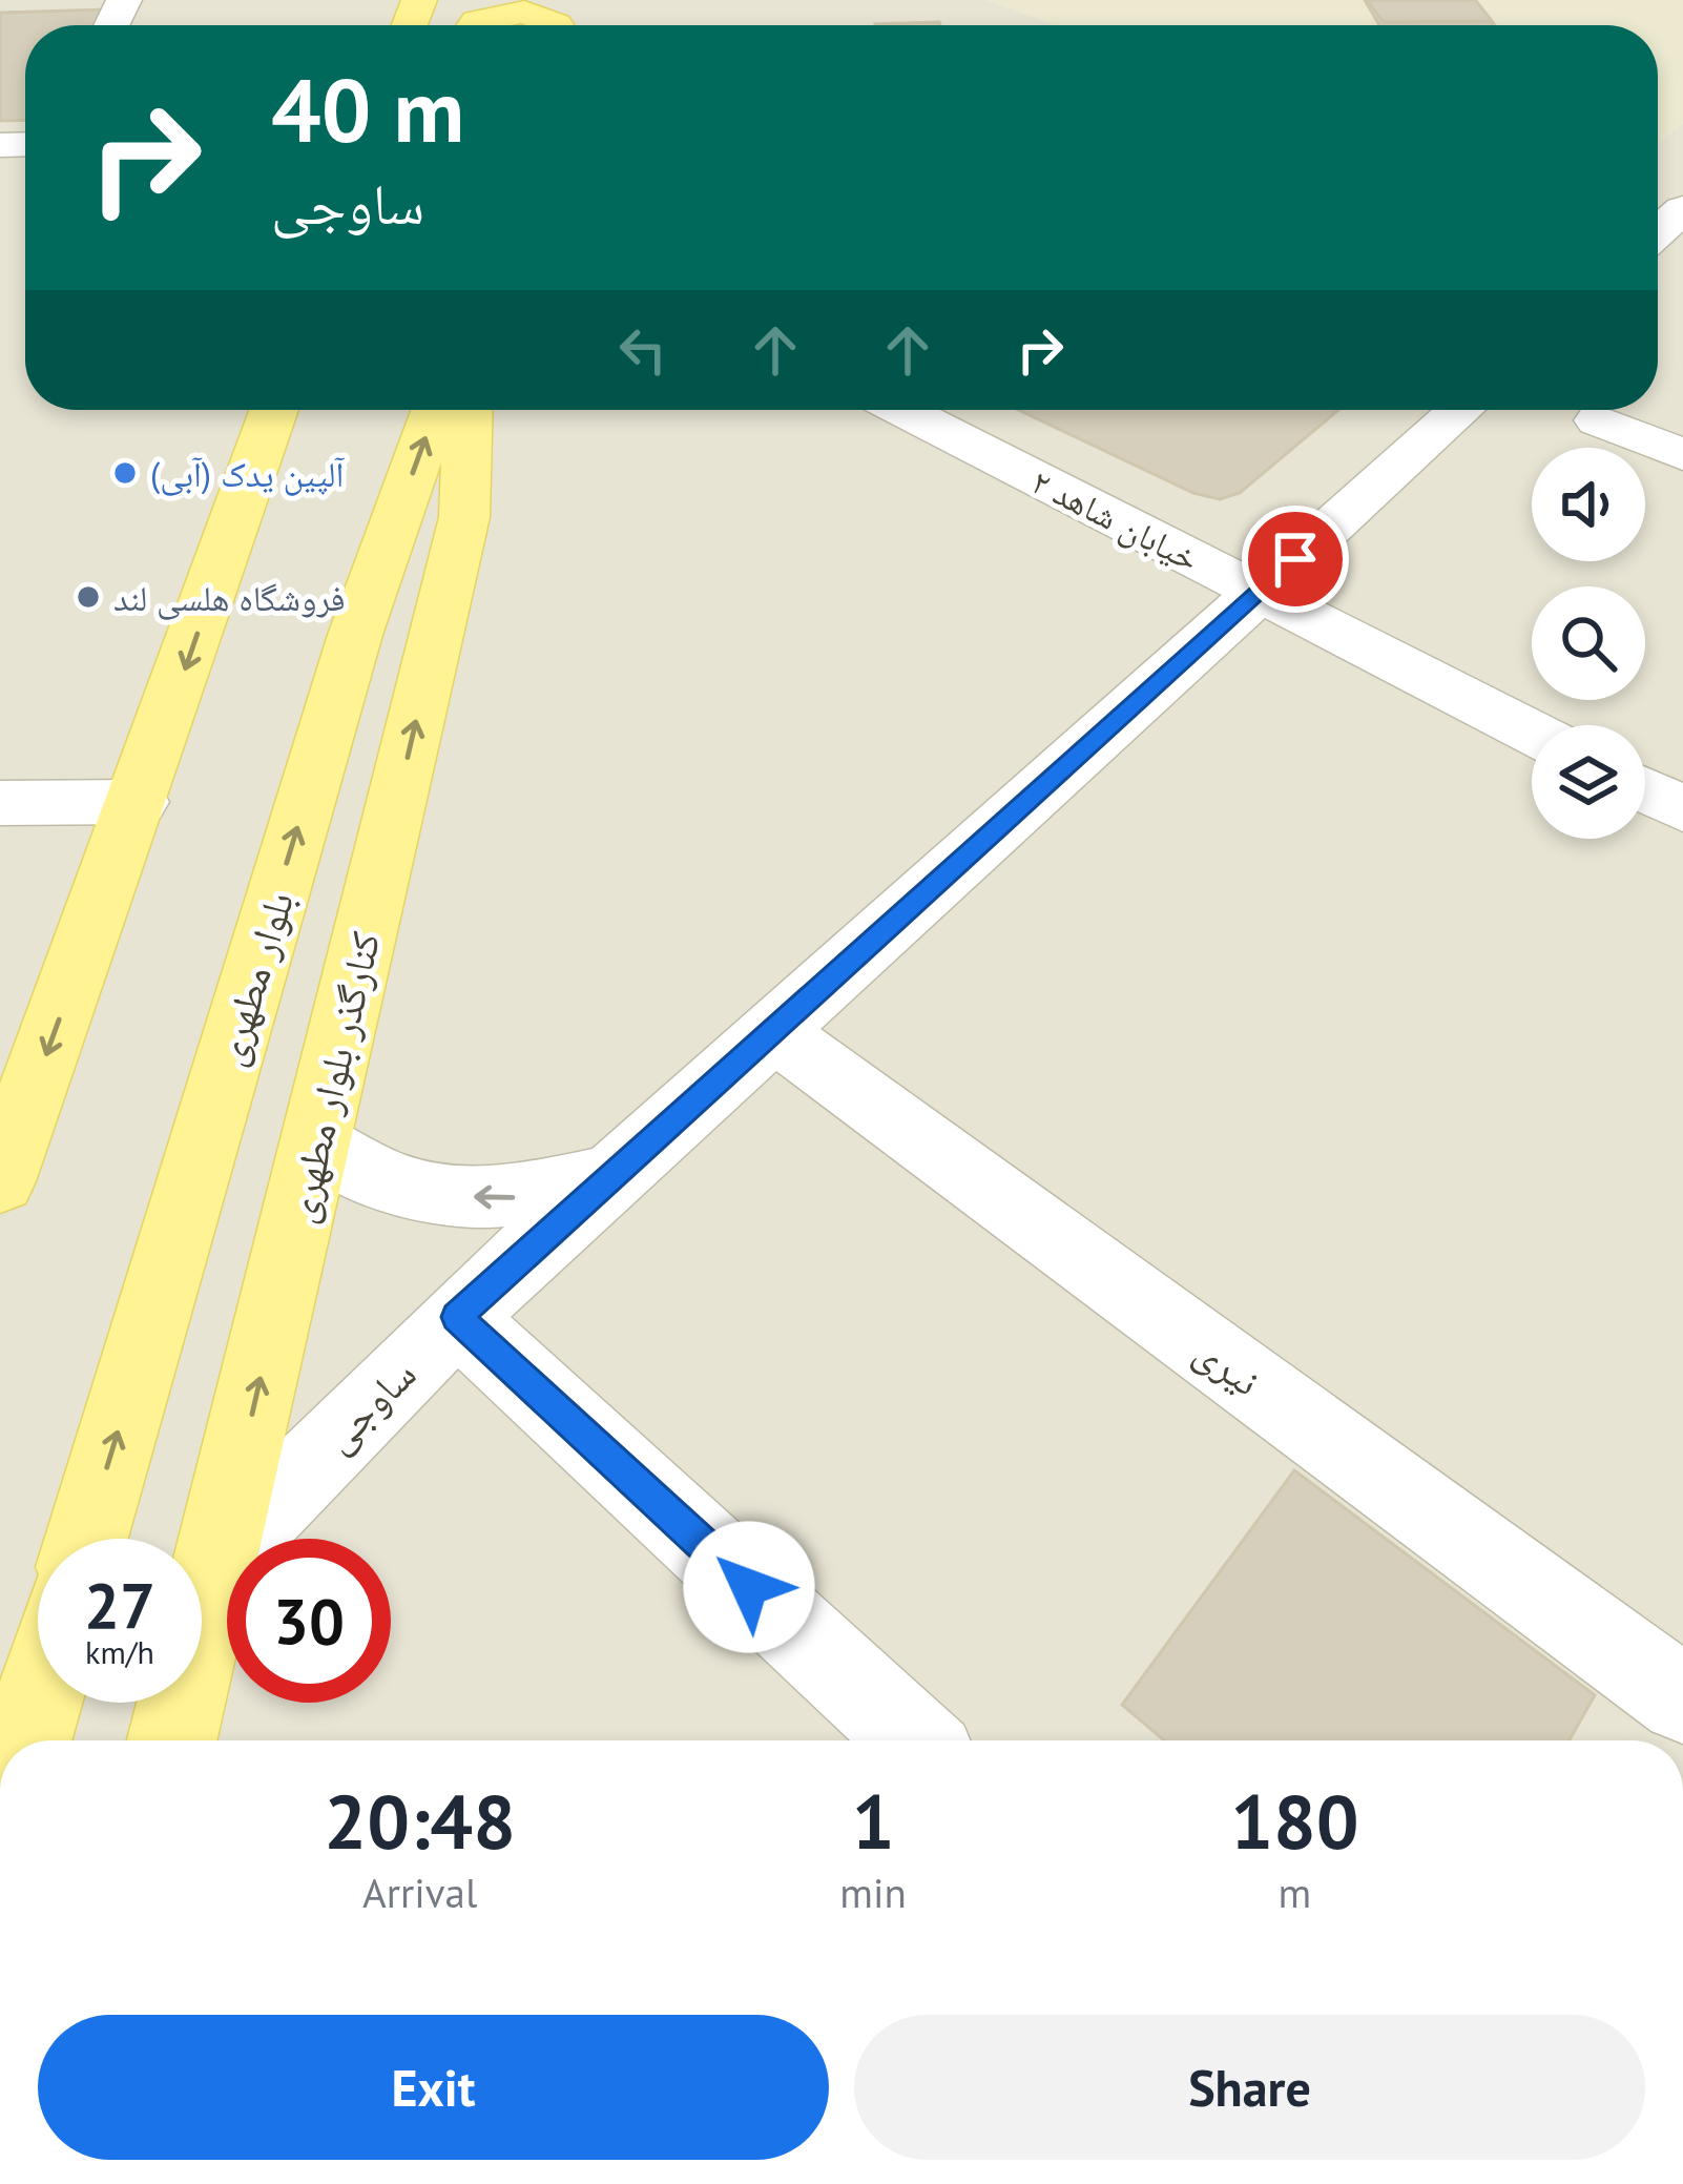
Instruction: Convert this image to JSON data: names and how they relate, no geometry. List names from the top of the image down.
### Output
{
  "streets": {
    "main road": ["بلوار مطهری", "کنارگذر بلوار مطهری"],
    "street": ["خیابان شاهد ۲", "نیری", "ساوجی"]
  },
  "crossings": [
    ["خیابان شاهد ۲", "ساوجی"],
    ["کنارگذر بلوار مطهری", "ساوجی"],
    ["نیری", "ساوجی"]
  ],
  "places": ["آلپین یدک (آبی)", "فروشگاه هلسی لند"],
  "page": {
    "turn": ["40 m", "ساوجی"],
    "speed": "27 km/h",
    "limit": "30",
    "eta": [
      "20:48",
      "Arrival",
      "1",
      "min",
      "180",
      "m"
    ],
    "buttons": ["Exit", "Share"]
  }
}
